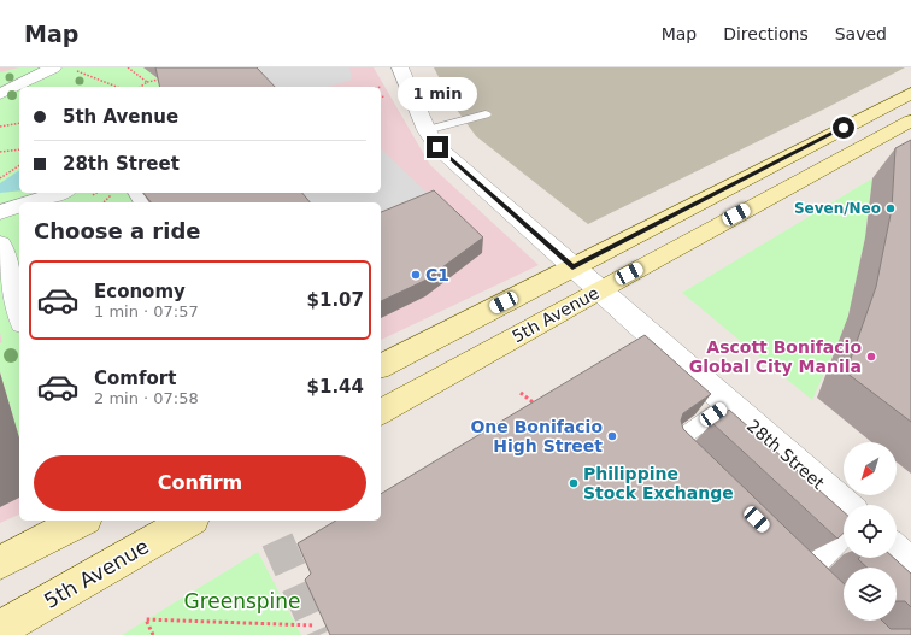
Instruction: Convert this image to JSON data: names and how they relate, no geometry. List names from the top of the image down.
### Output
{
  "streets": {
    "main road": ["5th Avenue"],
    "street": ["28th Street"]
  },
  "crossings": [
    ["5th Avenue", "28th Street"]
  ],
  "parks": ["Greenspine"],
  "places": [
    "Seven/Neo",
    "C1",
    "Ascott Bonifacio Global City Manila",
    "One Bonifacio High Street",
    "Philippine Stock Exchange"
  ],
  "north": "bottom left",
  "page": {
    "header": "Map",
    "nav": ["Map", "Directions", "Saved"],
    "bubble": "1 min",
    "banner": ["5th Avenue", "28th Street"],
    "heading": "Choose a ride",
    "list": [
      {
        "name": "Economy",
        "note": "1 min · 07:57",
        "value": "$1.07"
      },
      {
        "name": "Comfort",
        "note": "2 min · 07:58",
        "value": "$1.44"
      }
    ],
    "buttons": "Confirm"
  }
}
